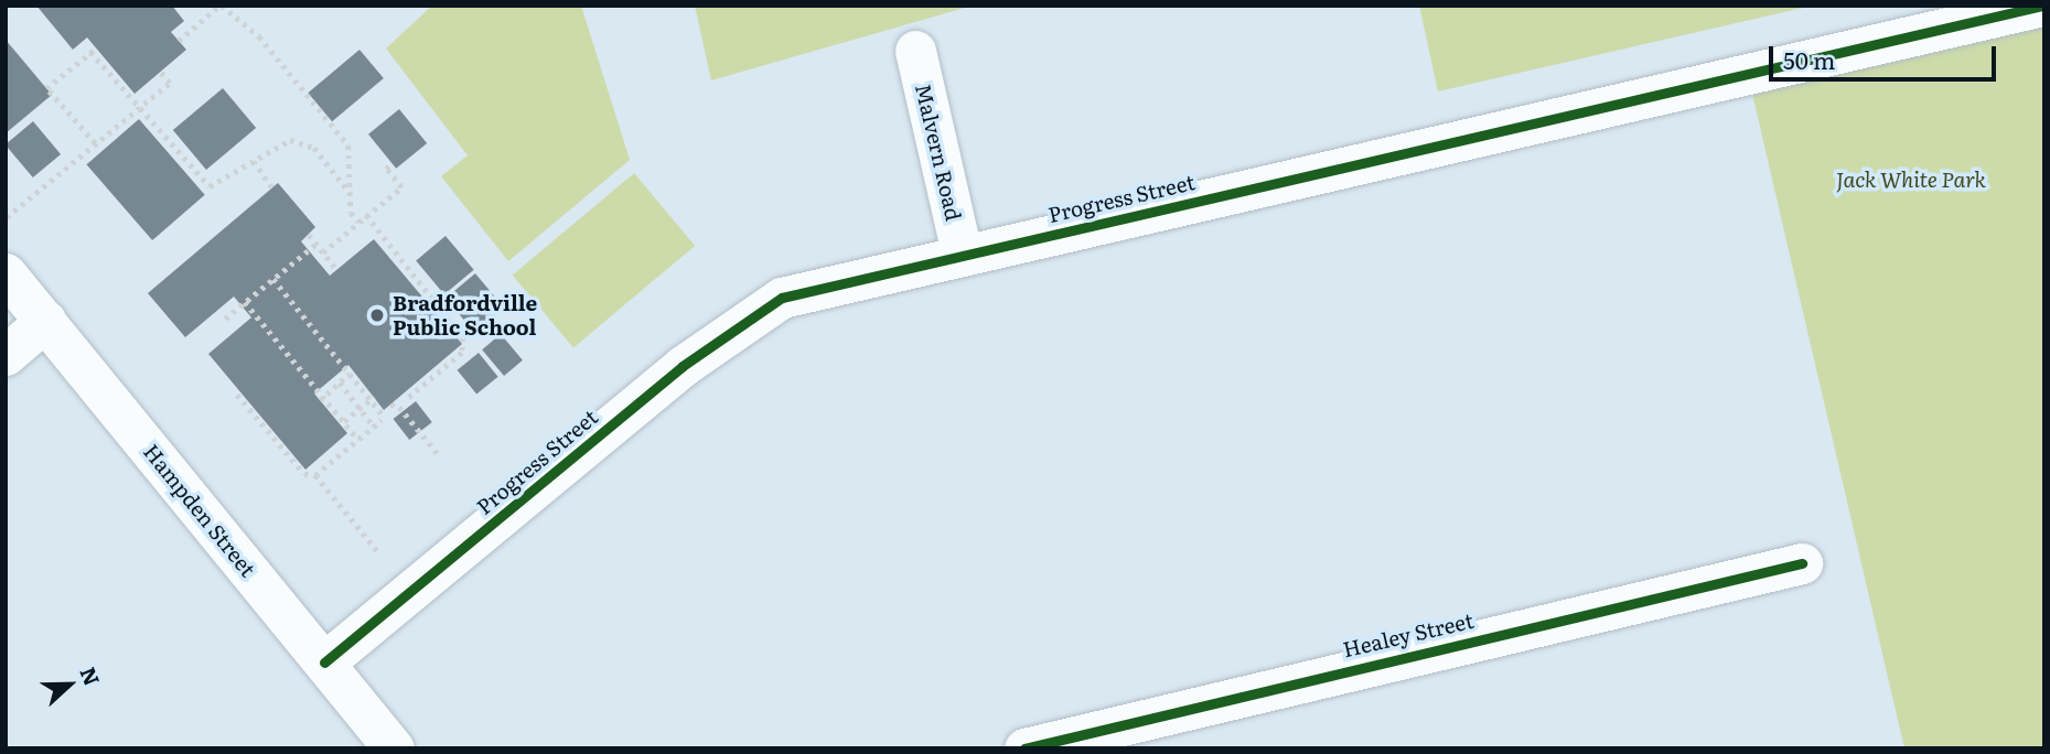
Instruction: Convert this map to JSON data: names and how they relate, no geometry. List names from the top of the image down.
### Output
{
  "streets": {
    "street": [
      "Malvern Road",
      "Progress Street",
      "Hampden Street",
      "Healey Street"
    ]
  },
  "crossings": [
    ["Malvern Road", "Progress Street"],
    ["Progress Street", "Hampden Street"]
  ],
  "parks": ["Jack White Park"],
  "places": ["Bradfordville Public School"],
  "scale_bar": "50 m",
  "north": "right"
}
